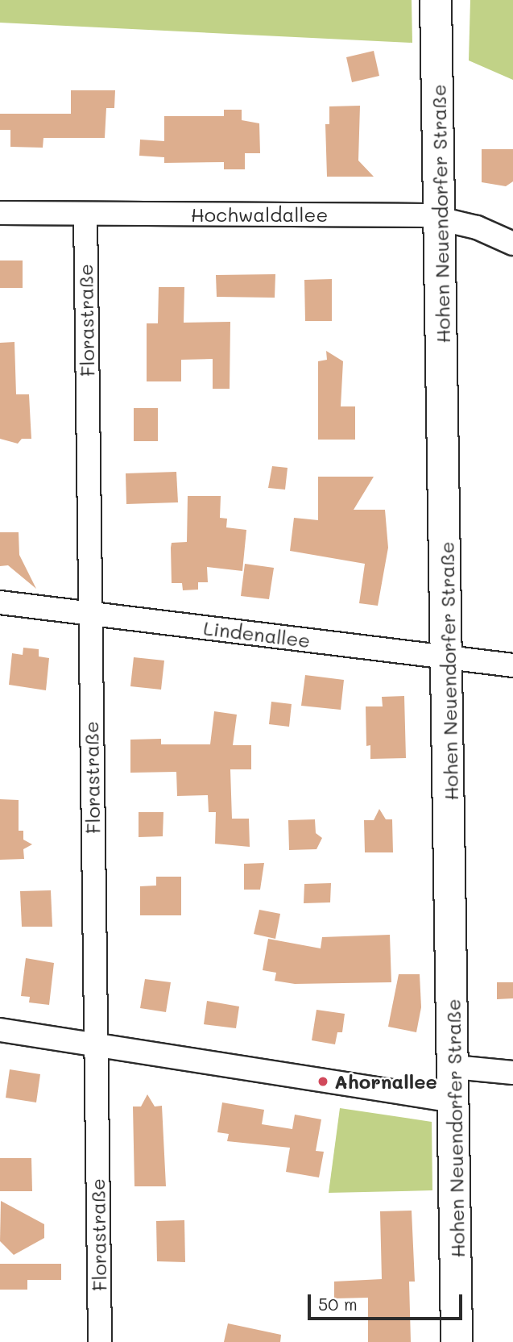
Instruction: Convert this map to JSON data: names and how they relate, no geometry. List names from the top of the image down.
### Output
{
  "streets": {
    "main road": ["Hohen Neuendorfer Straße"],
    "street": ["Hochwaldallee", "Florastraße", "Lindenallee"]
  },
  "crossings": [
    ["Hohen Neuendorfer Straße", "Hochwaldallee"],
    ["Hohen Neuendorfer Straße", "Lindenallee"],
    ["Hochwaldallee", "Florastraße"],
    ["Florastraße", "Lindenallee"]
  ],
  "places": ["Ahornallee"],
  "scale_bar": "50 m"
}
